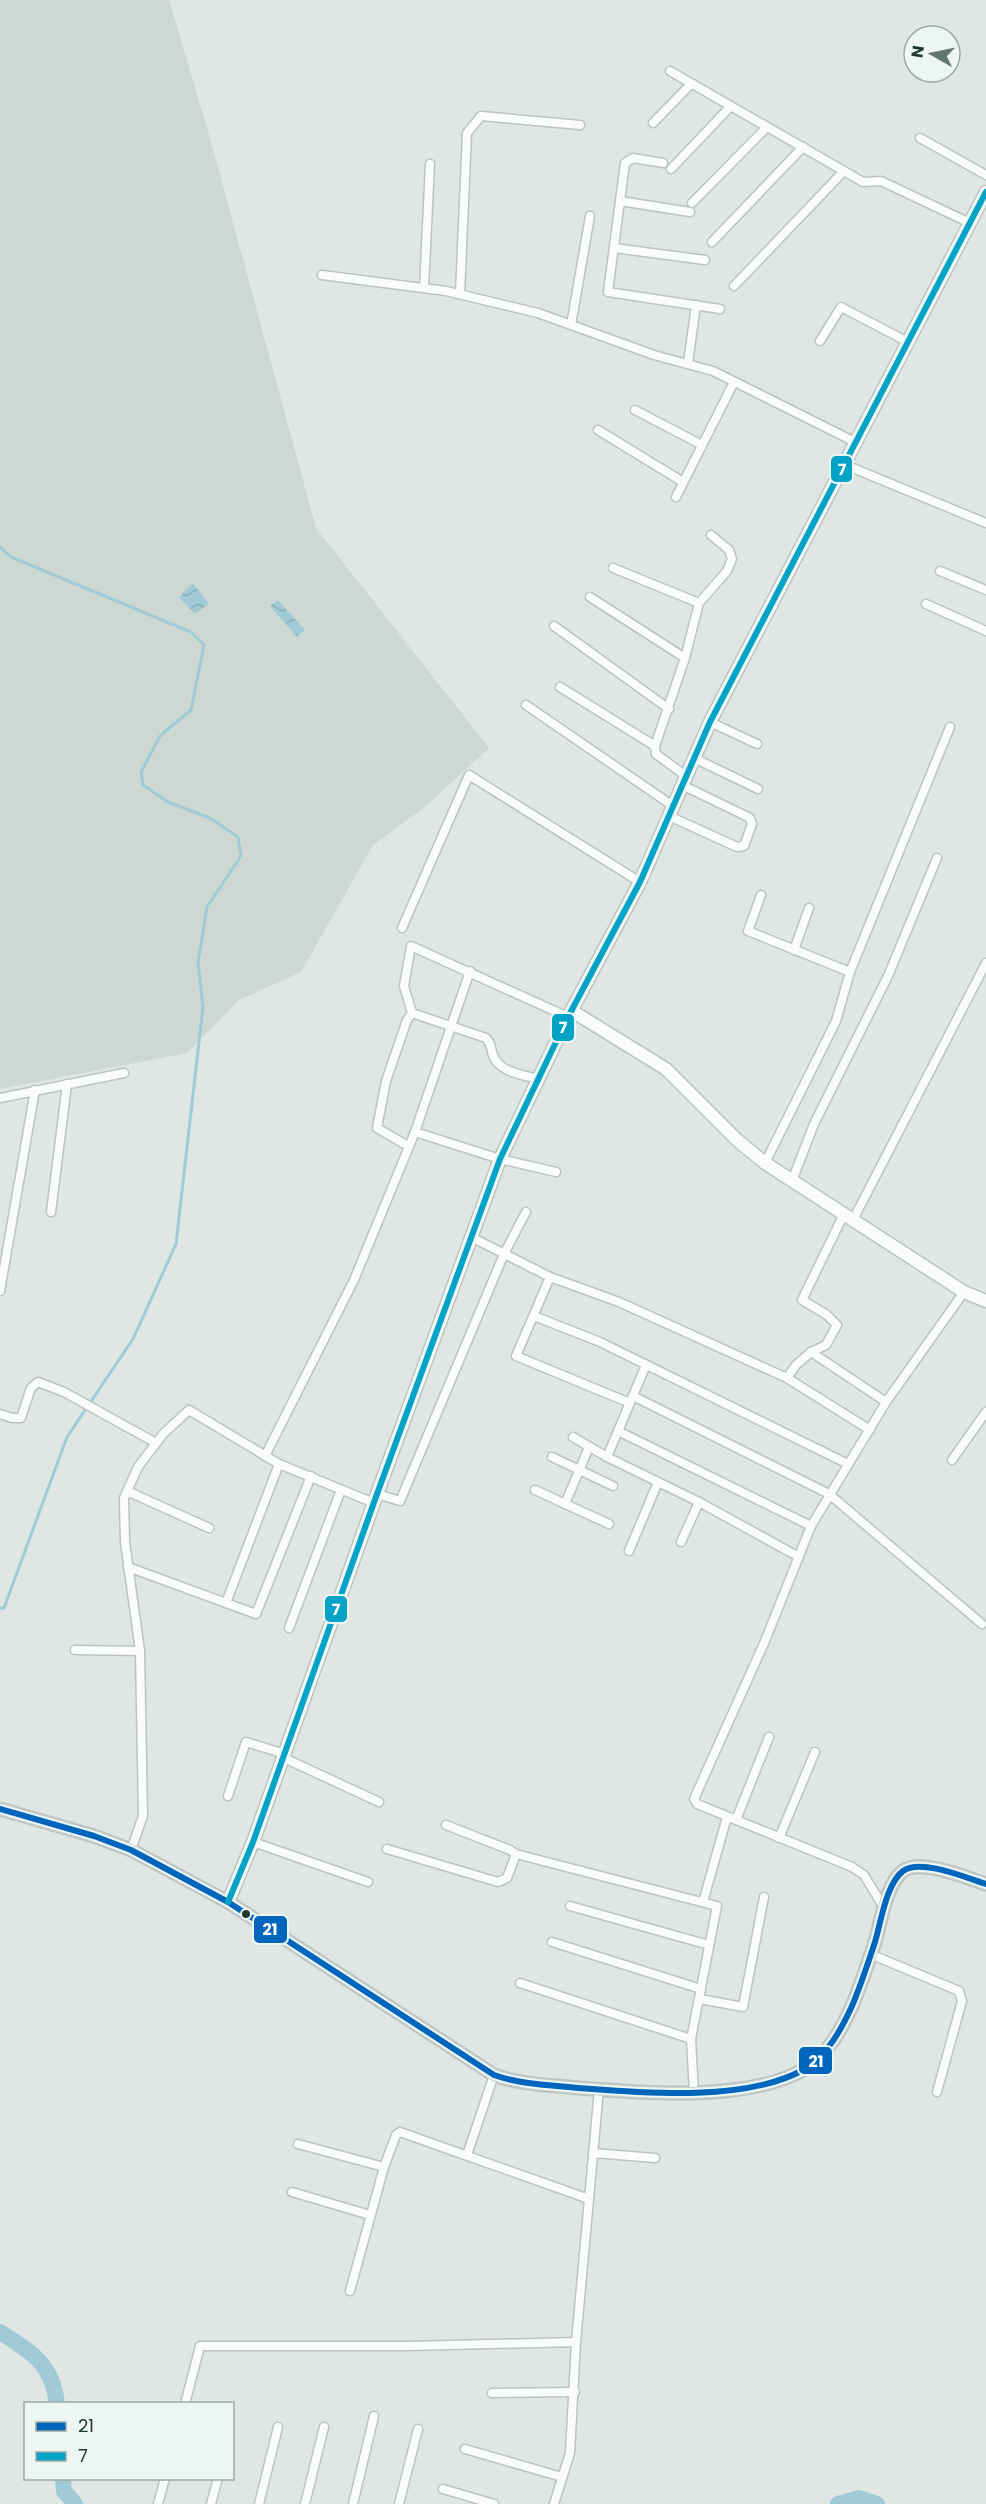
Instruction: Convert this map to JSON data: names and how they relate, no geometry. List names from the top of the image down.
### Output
{
  "lines": ["transit line 7", "transit line 21"],
  "legend": ["21", "7"],
  "north": "left"
}
